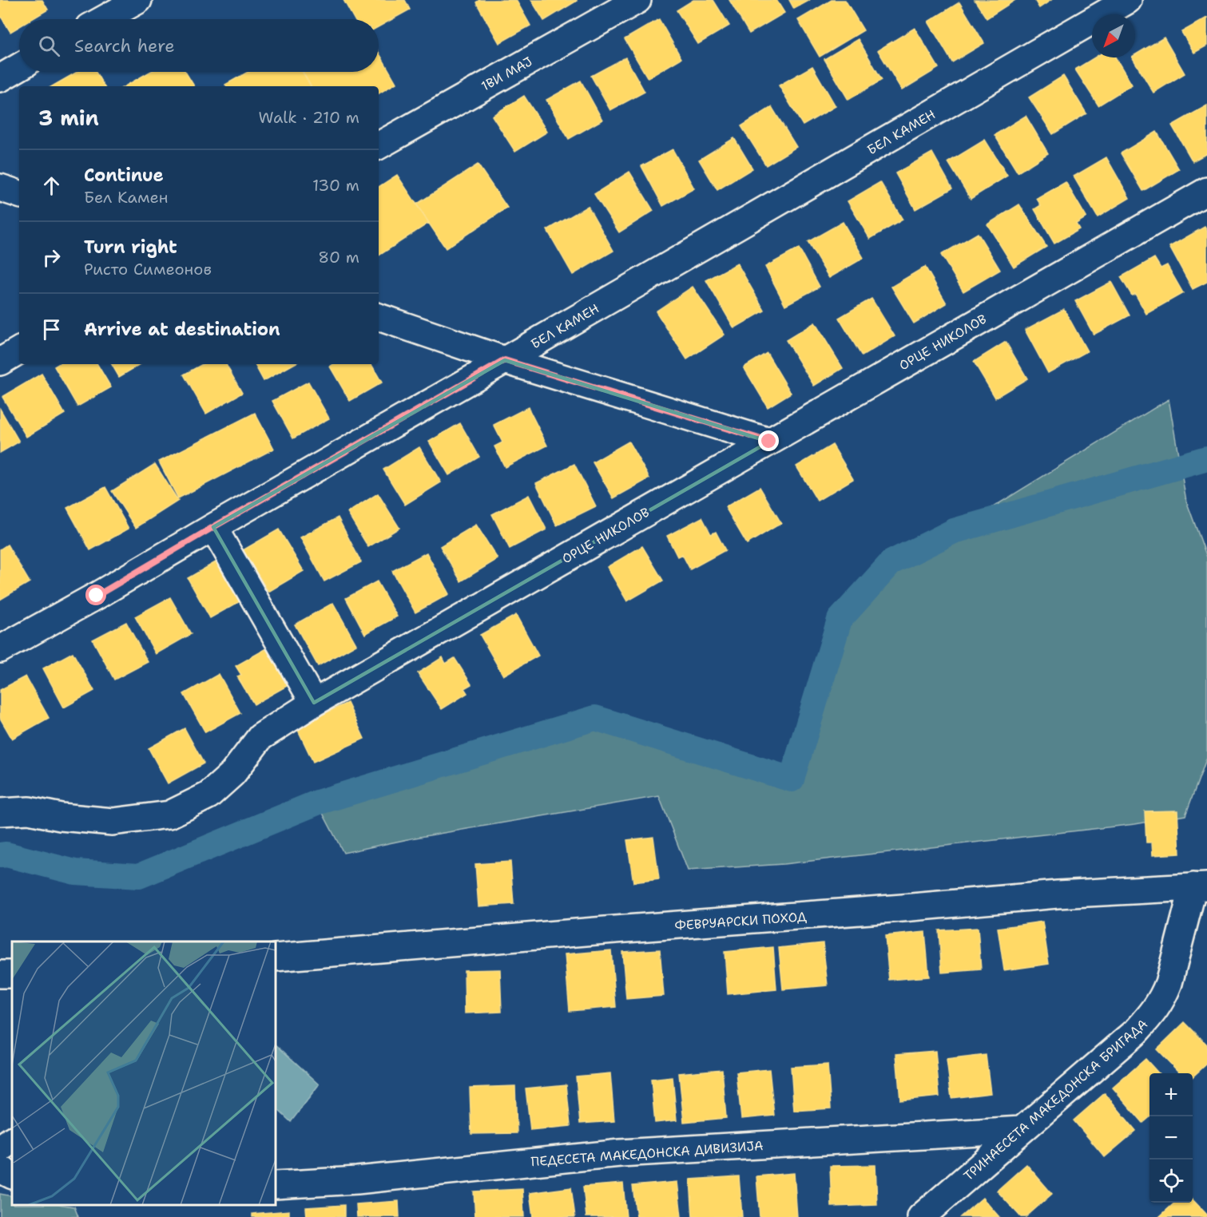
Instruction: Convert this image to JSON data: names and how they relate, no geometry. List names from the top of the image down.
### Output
{
  "streets": {
    "street": [
      "1ВИ МАЈ",
      "БЕЛ КАМЕН",
      "ОРЦЕ НИКОЛОВ",
      "ФЕВРУАРСКИ ПОХОД",
      "ТРИНАЕСЕТА МАКЕДОНСКА БРИГАДА",
      "ПЕДЕСЕТА МАКЕДОНСКА ДИВИЗИЈА"
    ]
  },
  "crossings": [
    ["ФЕВРУАРСКИ ПОХОД", "ТРИНАЕСЕТА МАКЕДОНСКА БРИГАДА"],
    ["ТРИНАЕСЕТА МАКЕДОНСКА БРИГАДА", "ПЕДЕСЕТА МАКЕДОНСКА ДИВИЗИЈА"]
  ],
  "north": "bottom left",
  "page": {
    "search": "Search here",
    "heading": ["3 min", "Walk · 210 m"],
    "list": [
      ["Continue", "Бел Камен", "130 m"],
      ["Turn right", "Ристо Симеонов", "80 m"],
      "Arrive at destination"
    ],
    "map_buttons": ["+", "−"]
  }
}
